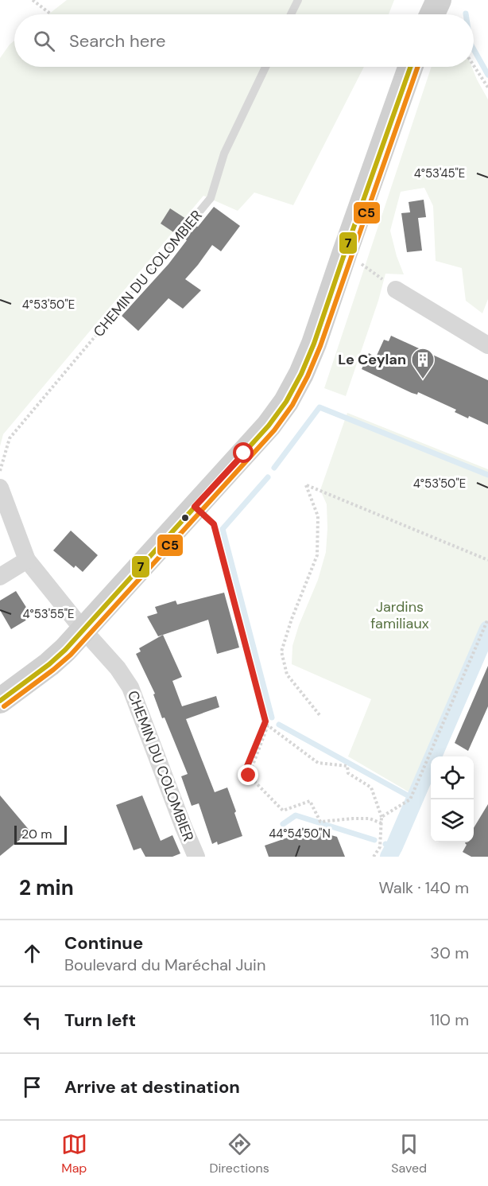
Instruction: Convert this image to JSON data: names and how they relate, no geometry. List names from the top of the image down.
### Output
{
  "streets": {
    "street": ["CHEMIN DU COLOMBIER"]
  },
  "parks": ["Jardins familiaux"],
  "places": {
    "building": ["Le Ceylan"]
  },
  "lines": ["transit line 7", "transit line C5"],
  "scale_bar": "20 m",
  "page": {
    "search": "Search here",
    "scale": "20 m",
    "heading": ["2 min", "Walk · 140 m"],
    "list": [
      ["Continue", "Boulevard du Maréchal Juin", "30 m"],
      ["Turn left", "110 m"],
      "Arrive at destination"
    ],
    "nav": ["Map", "Directions", "Saved"]
  },
  "coordinates": [
    "4°53'45\"E",
    "4°53'50\"E",
    "4°53'55\"E",
    "44°54'50\"N"
  ]
}
